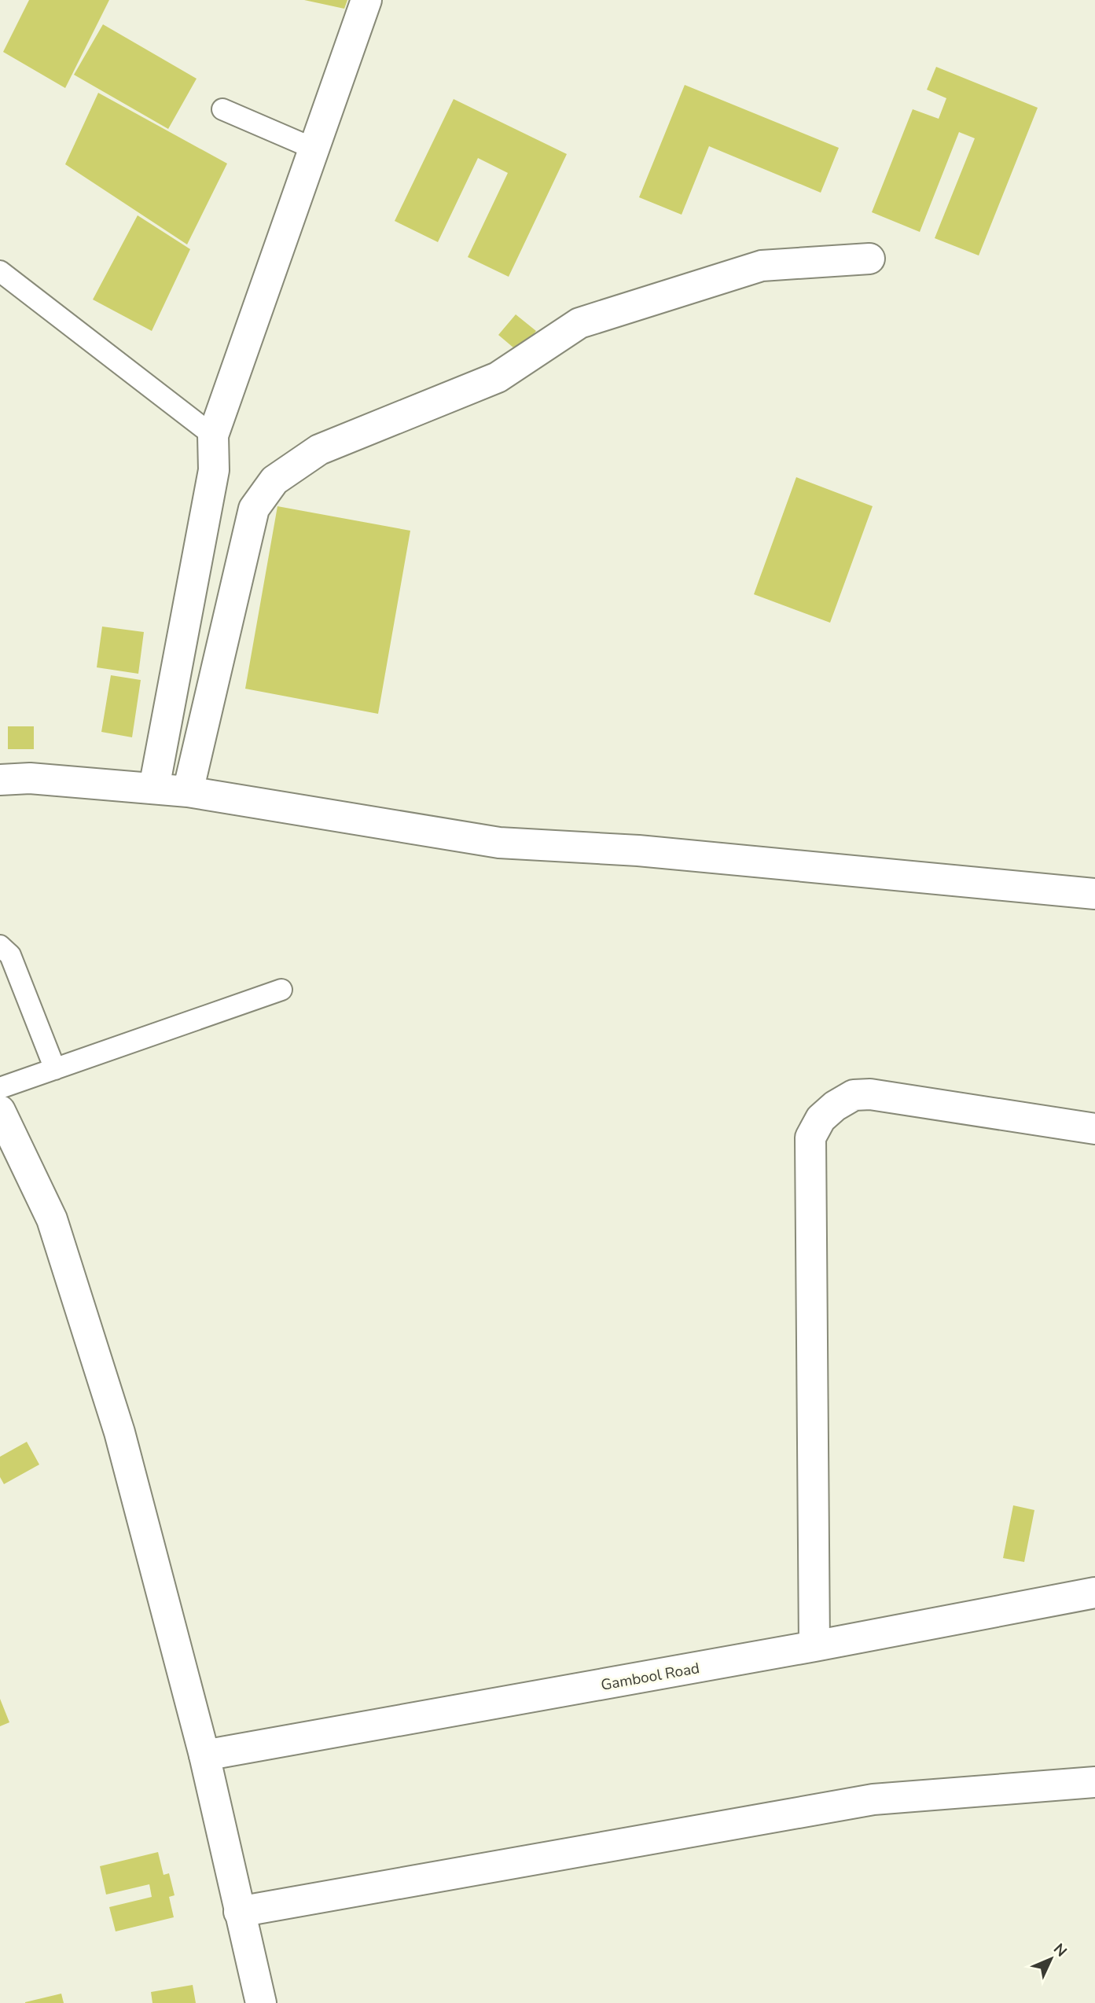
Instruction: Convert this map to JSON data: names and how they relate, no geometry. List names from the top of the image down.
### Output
{
  "streets": {
    "street": ["Gambool Road"]
  },
  "north": "top right"
}
